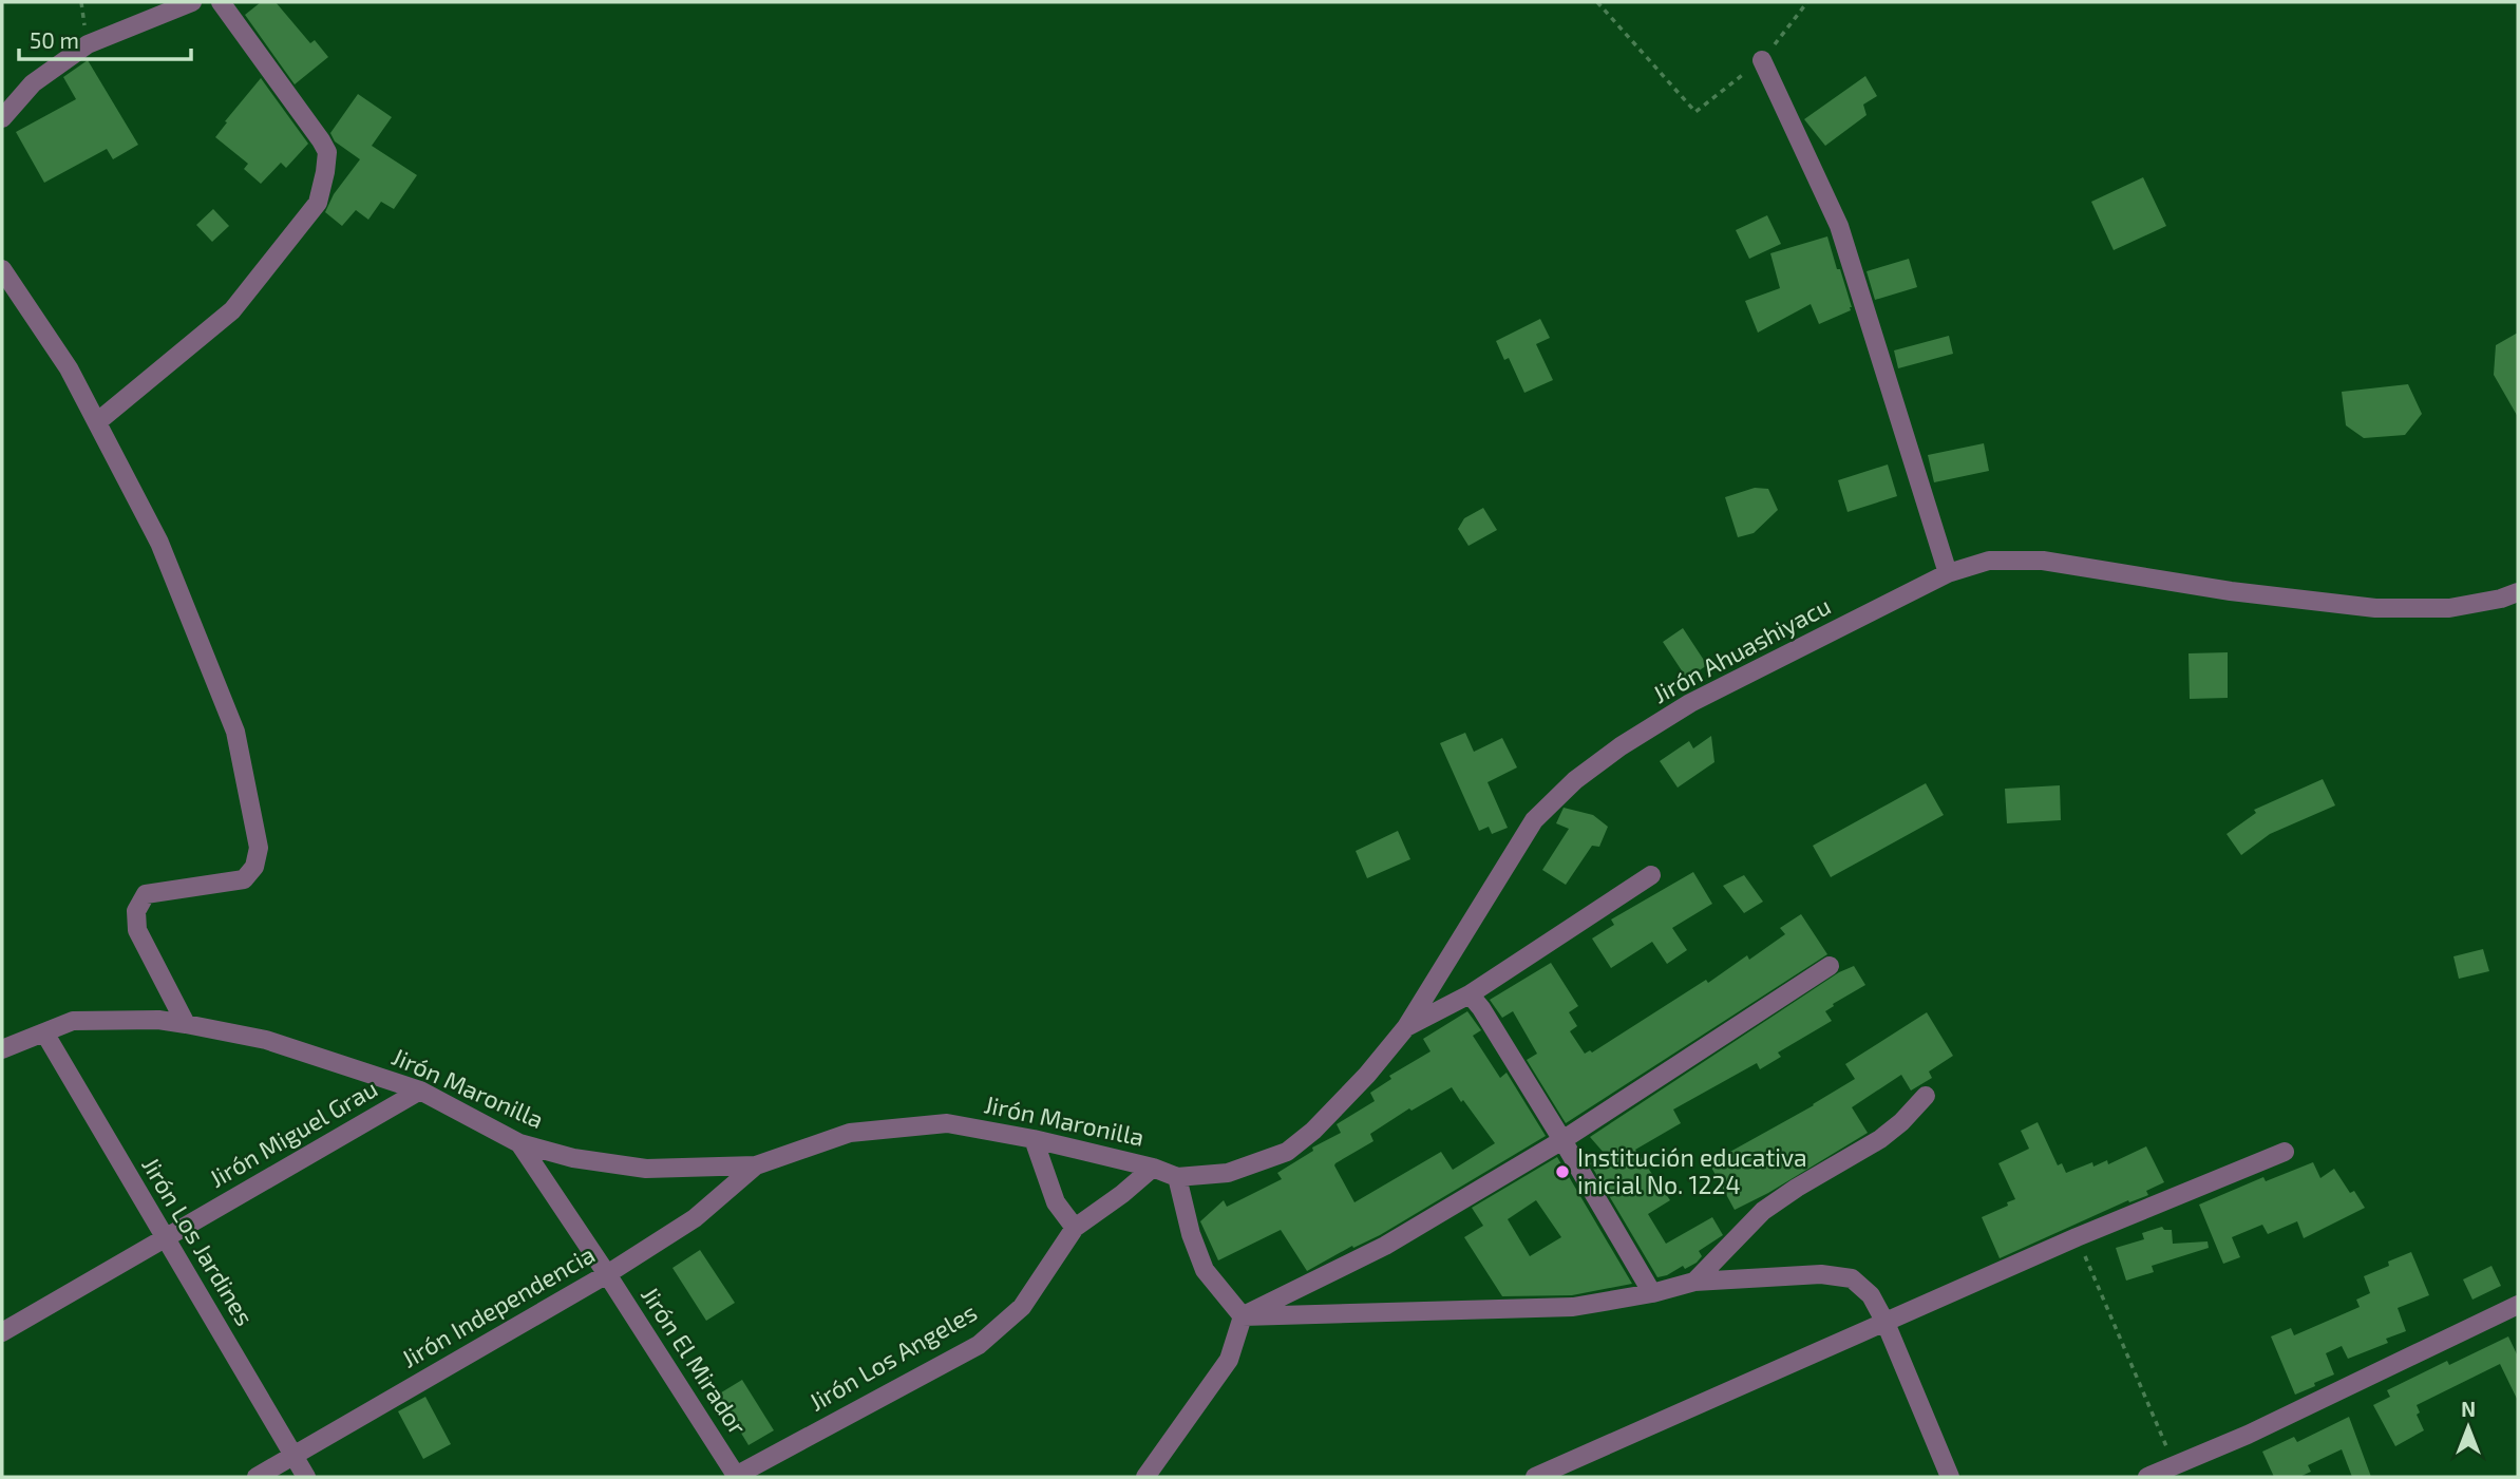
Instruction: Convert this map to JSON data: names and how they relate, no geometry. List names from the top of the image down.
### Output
{
  "streets": {
    "street": [
      "Jirón Ahuashiyacu",
      "Jirón Maronilla",
      "Jirón Miguel Grau",
      "Jirón Los Jardines",
      "Jirón Independencia",
      "Jirón Los Angeles",
      "Jirón El Mirador"
    ]
  },
  "crossings": [
    ["Jirón Ahuashiyacu", "Jirón Maronilla"],
    ["Jirón Maronilla", "Jirón Miguel Grau"],
    ["Jirón Maronilla", "Jirón Los Jardines"],
    ["Jirón Maronilla", "Jirón Independencia"],
    ["Jirón Maronilla", "Jirón Los Angeles"],
    ["Jirón Maronilla", "Jirón El Mirador"],
    ["Jirón Miguel Grau", "Jirón Los Jardines"],
    ["Jirón Los Jardines", "Jirón Independencia"],
    ["Jirón Independencia", "Jirón El Mirador"],
    ["Jirón Los Angeles", "Jirón El Mirador"]
  ],
  "places": ["Institución educativa inicial No. 1224"],
  "scale_bar": "50 m",
  "north": "top"
}
